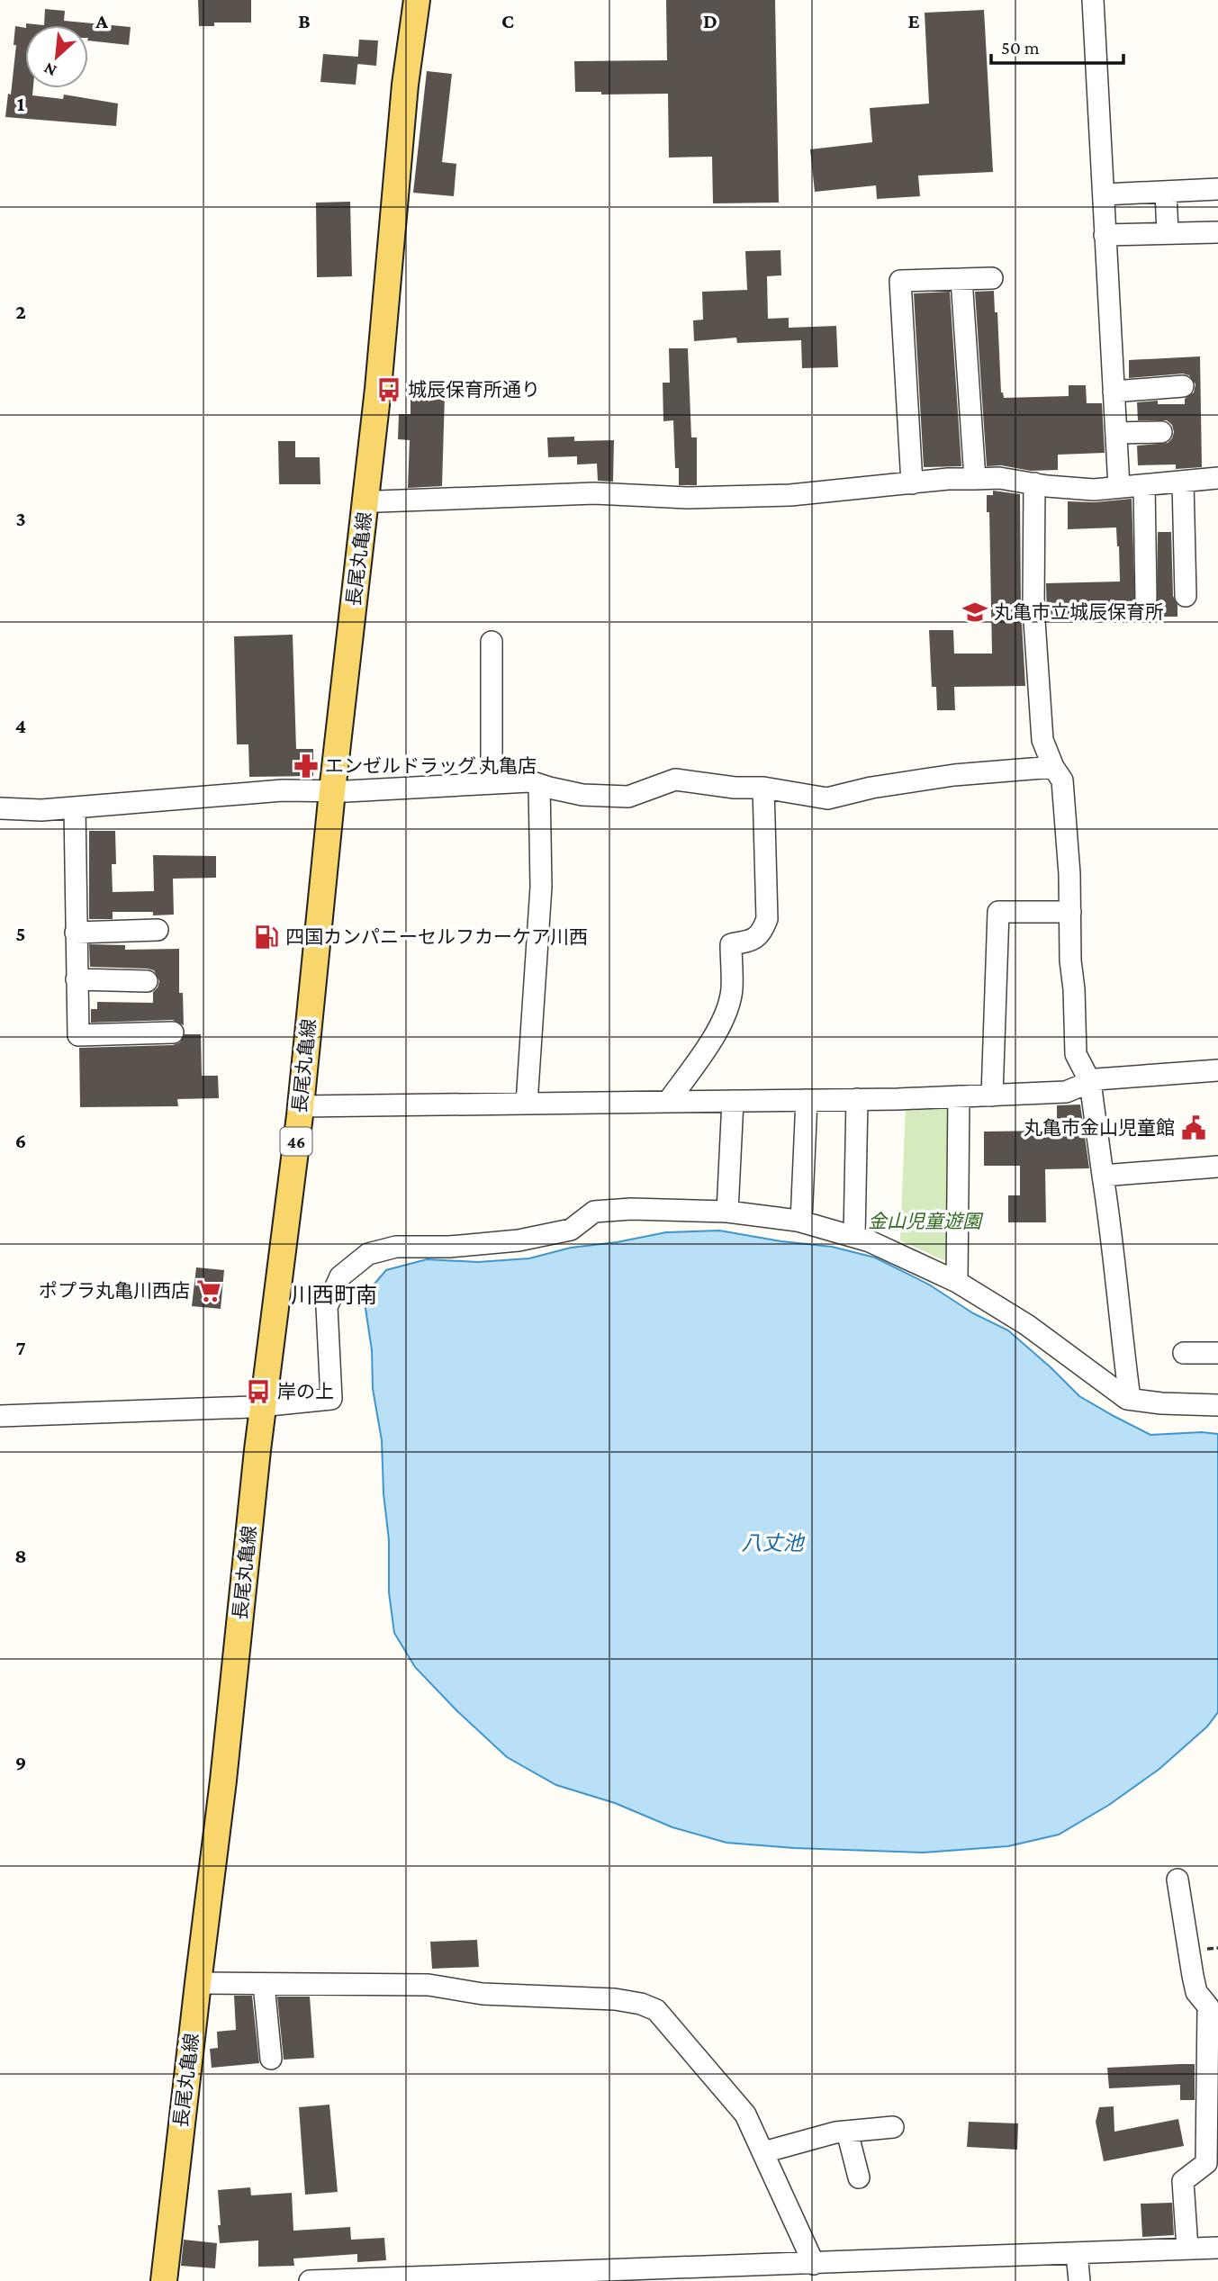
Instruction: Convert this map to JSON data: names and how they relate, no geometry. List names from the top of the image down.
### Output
{
  "streets": {
    "main road": ["長尾丸亀線", "46"]
  },
  "districts": ["川西町南"],
  "water": ["八丈池"],
  "parks": ["金山児童遊園"],
  "places": {
    "bus stop": ["城辰保育所通り", "岸の上"],
    "school or university": ["丸亀市立城辰保育所"],
    "pharmacy": ["エンゼルドラッグ 丸亀店"],
    "fuel station": ["四国カンパニーセルフカーケア川西"],
    "public building": ["丸亀市金山児童館"],
    "supermarket": ["ポプラ丸亀川西店"]
  },
  "scale_bar": "50 m",
  "north": "bottom left",
  "grid": {
    "columns": [
      "A",
      "B",
      "C",
      "D",
      "E"
    ],
    "rows": [
      "1",
      "2",
      "3",
      "4",
      "5",
      "6",
      "7",
      "8",
      "9"
    ]
  }
}
